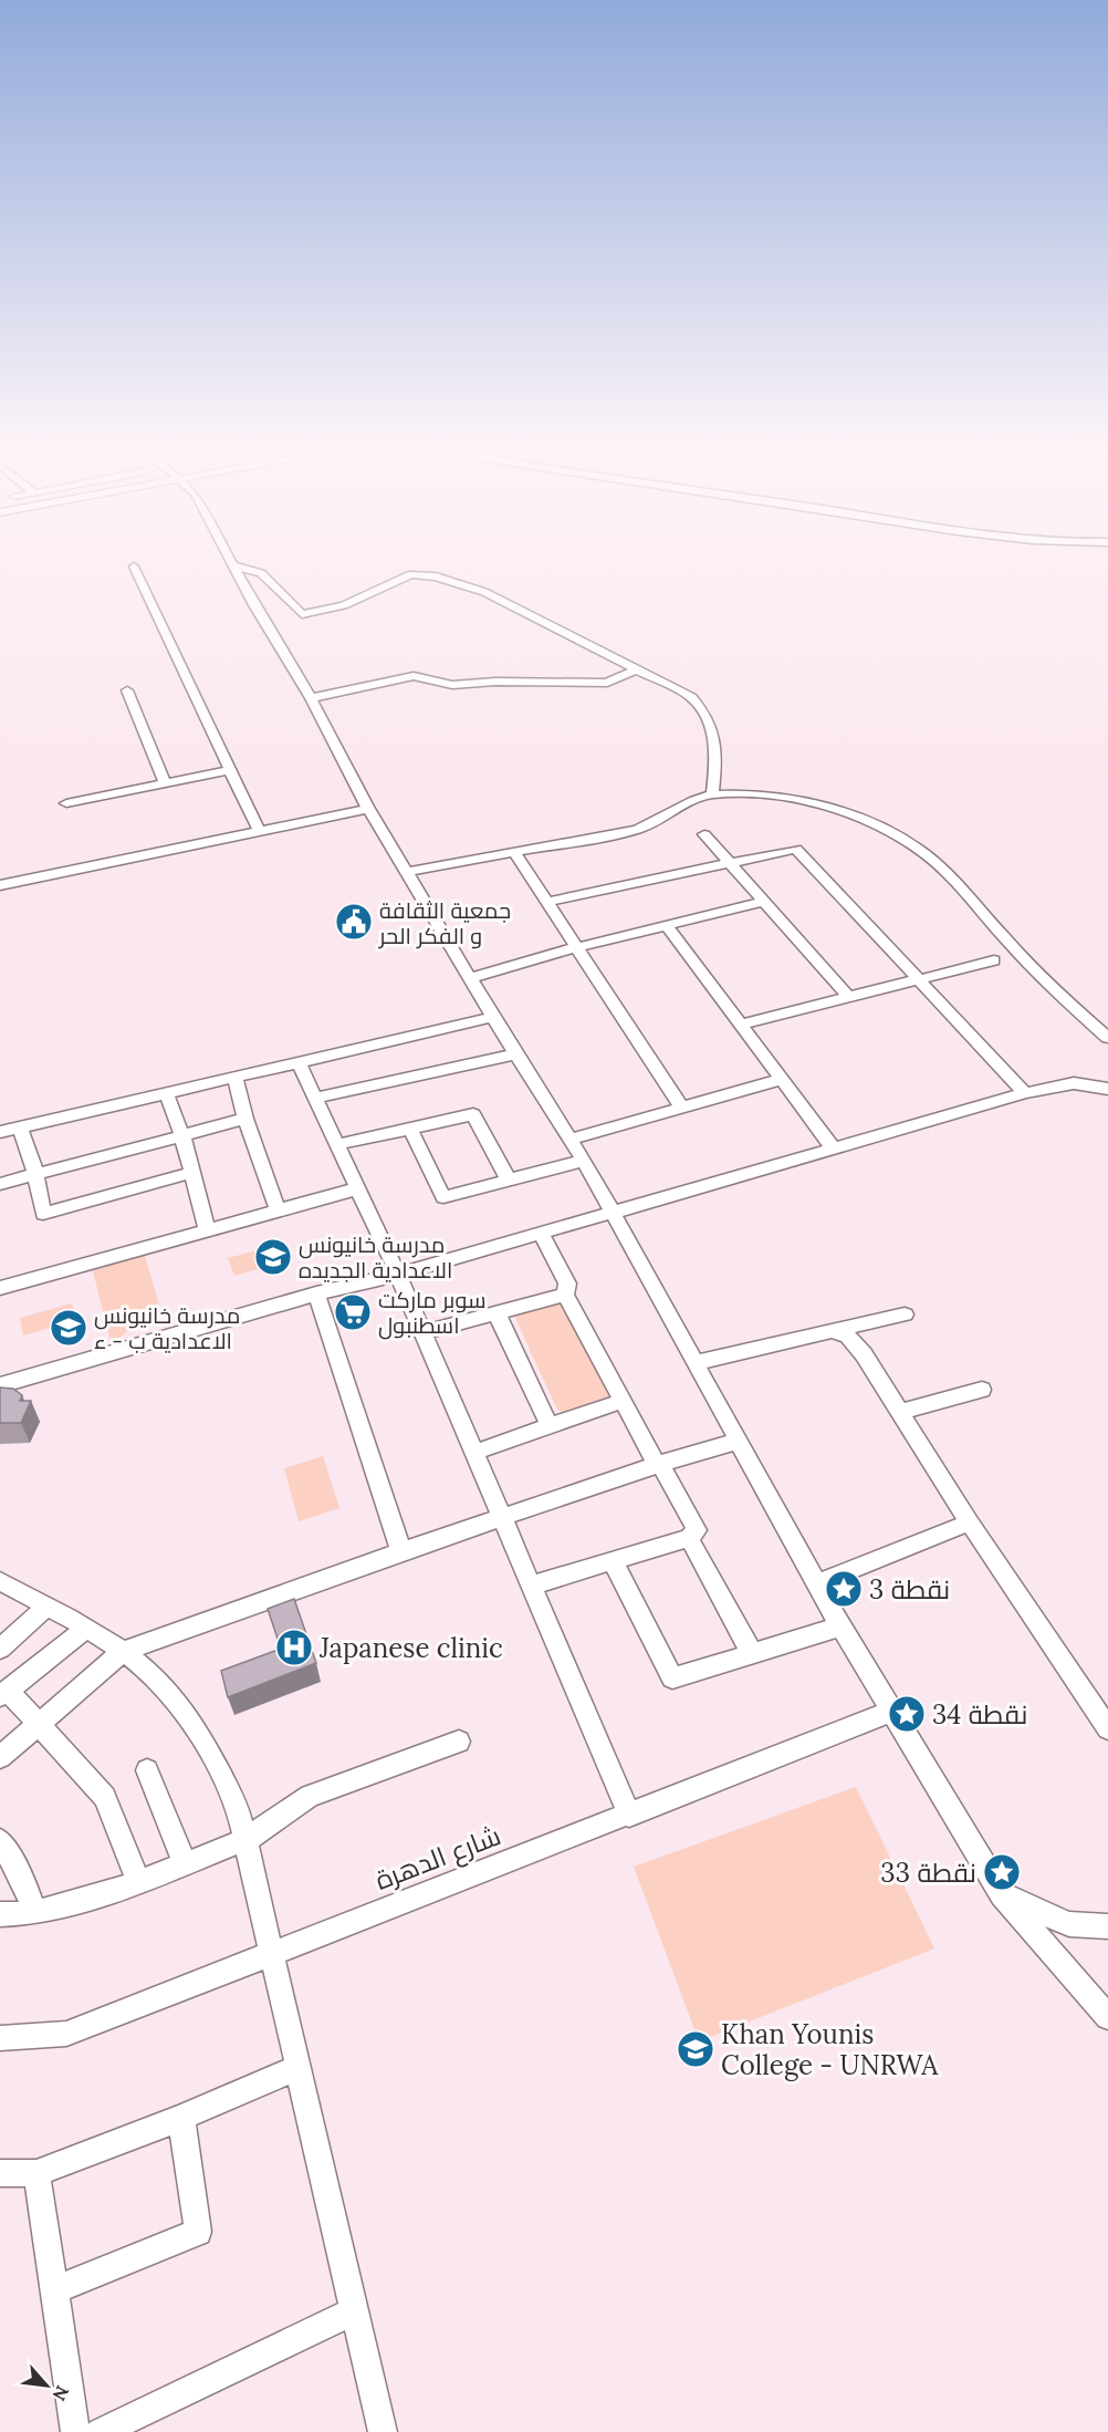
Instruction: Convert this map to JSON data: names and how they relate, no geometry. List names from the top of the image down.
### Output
{
  "streets": {
    "street": ["شارع الدهرة"]
  },
  "places": {
    "public building": ["جمعية الثقافة و الفكر الحر"],
    "school or university": ["مدرسة خانيونس الاعدادية الجديده", "مدرسة خانيونس الاعدادية ب - ء", "Khan Younis College - UNRWA"],
    "supermarket": ["سوبر ماركت اسطنبول"],
    "place": ["نقطة 3", "نقطة 34", "نقطة 33"],
    "hospital": ["Japanese clinic"]
  },
  "north": "bottom right"
}
